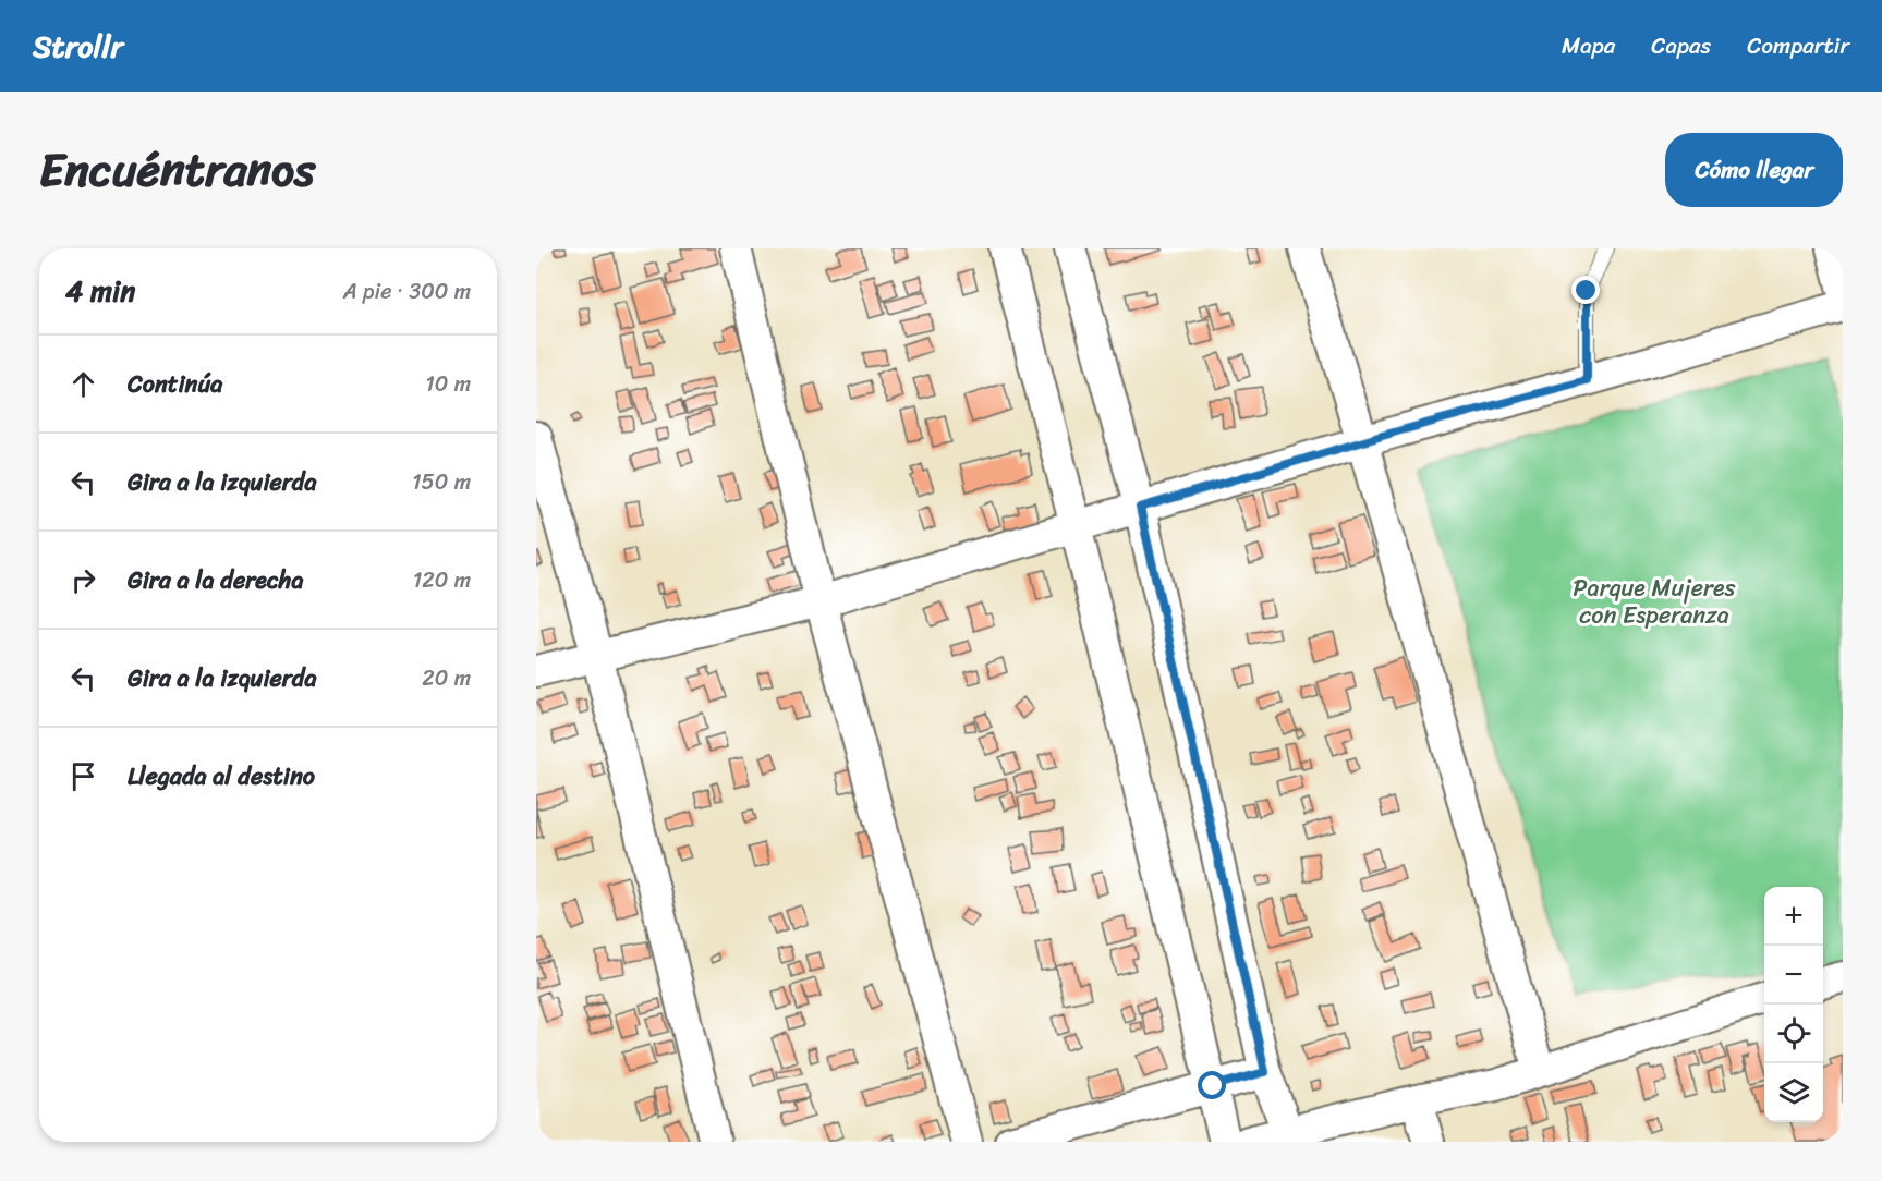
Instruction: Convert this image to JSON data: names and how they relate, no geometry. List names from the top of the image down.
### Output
{
  "parks": ["Parque Mujeres con Esperanza"],
  "page": {
    "header": "Strollr",
    "nav": ["Mapa", "Capas", "Compartir"],
    "title": "Encuéntranos",
    "buttons": "Cómo llegar",
    "heading": ["4 min", "A pie · 300 m"],
    "list": [
      ["Continúa", "10 m"],
      ["Gira a la izquierda", "150 m"],
      ["Gira a la derecha", "120 m"],
      ["Gira a la izquierda", "20 m"],
      "Llegada al destino"
    ],
    "map_buttons": ["+", "−"]
  }
}
